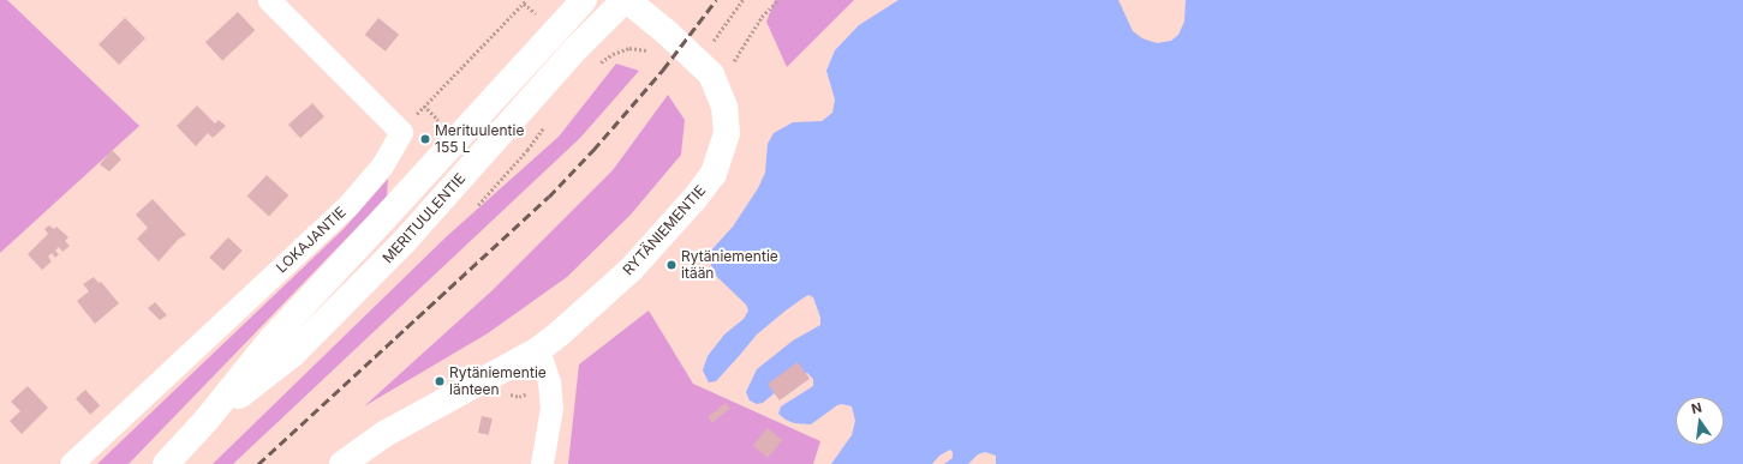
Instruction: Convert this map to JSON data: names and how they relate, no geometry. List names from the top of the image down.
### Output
{
  "streets": {
    "main road": ["MERITUULENTIE", "RYTÄNIEMENTIE"],
    "street": ["LOKAJANTIE"]
  },
  "crossings": [
    ["MERITUULENTIE", "RYTÄNIEMENTIE"]
  ],
  "places": ["Merituulentie 155 L", "Rytäniementie itään", "Rytäniementie länteen"],
  "north": "top"
}
